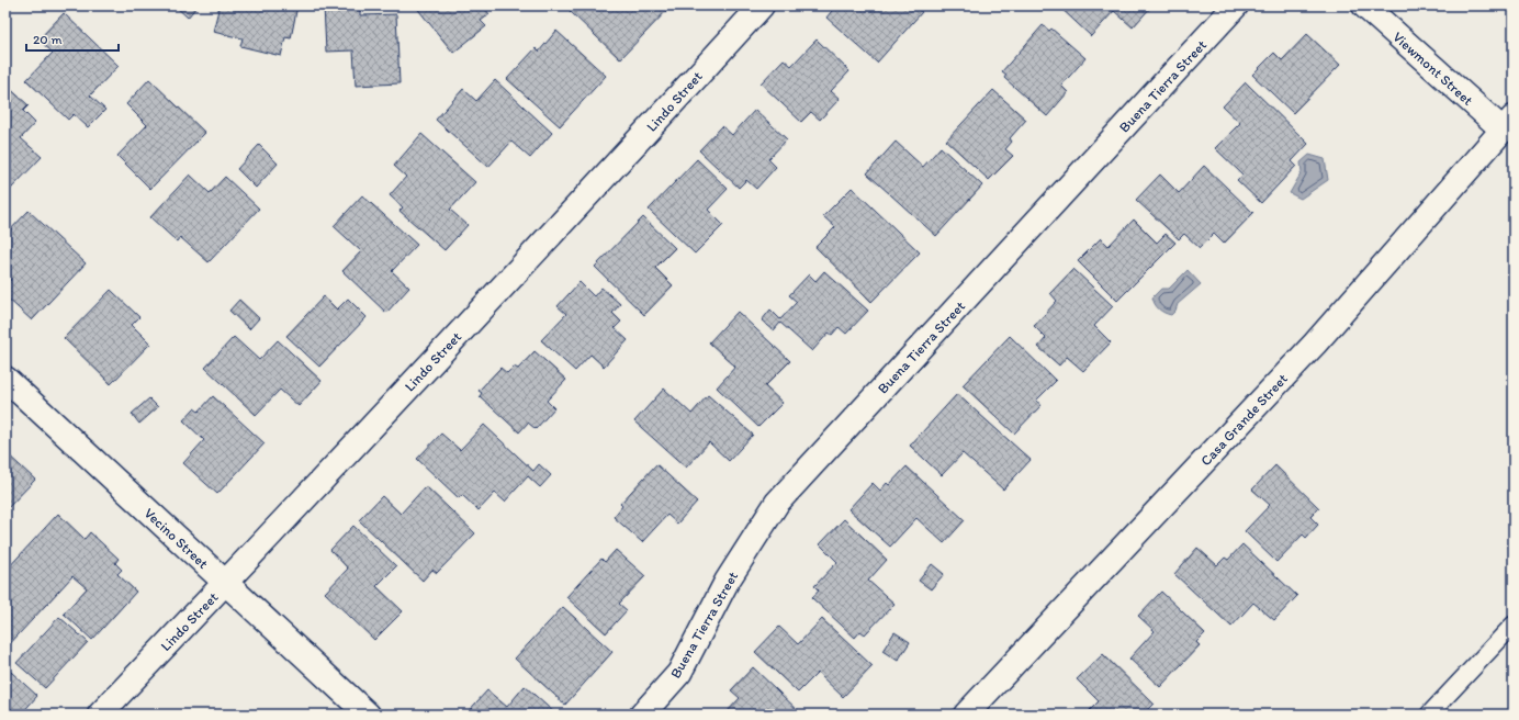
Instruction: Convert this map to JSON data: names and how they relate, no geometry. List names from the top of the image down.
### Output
{
  "streets": {
    "street": [
      "Viewmont Street",
      "Buena Tierra Street",
      "Lindo Street",
      "Casa Grande Street",
      "Vecino Street"
    ]
  },
  "crossings": [
    ["Viewmont Street", "Casa Grande Street"],
    ["Lindo Street", "Vecino Street"]
  ],
  "scale_bar": "20 m"
}
